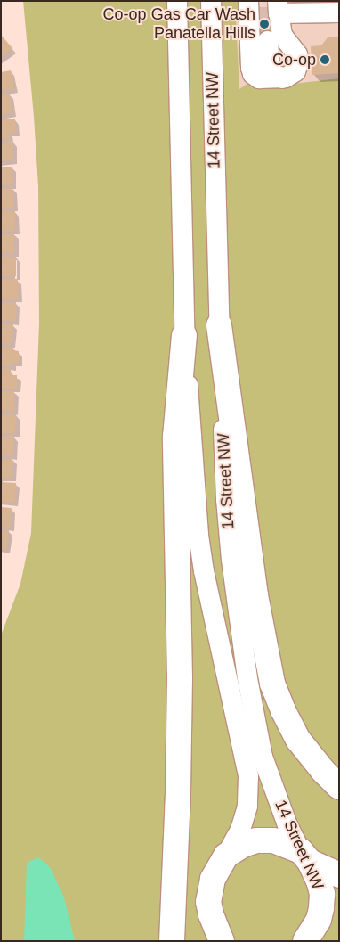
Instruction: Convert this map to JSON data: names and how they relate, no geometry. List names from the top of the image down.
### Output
{
  "streets": {
    "main road": ["14 Street NW"]
  },
  "places": ["Co-op Gas Car Wash Panatella Hills", "Co-op"]
}
